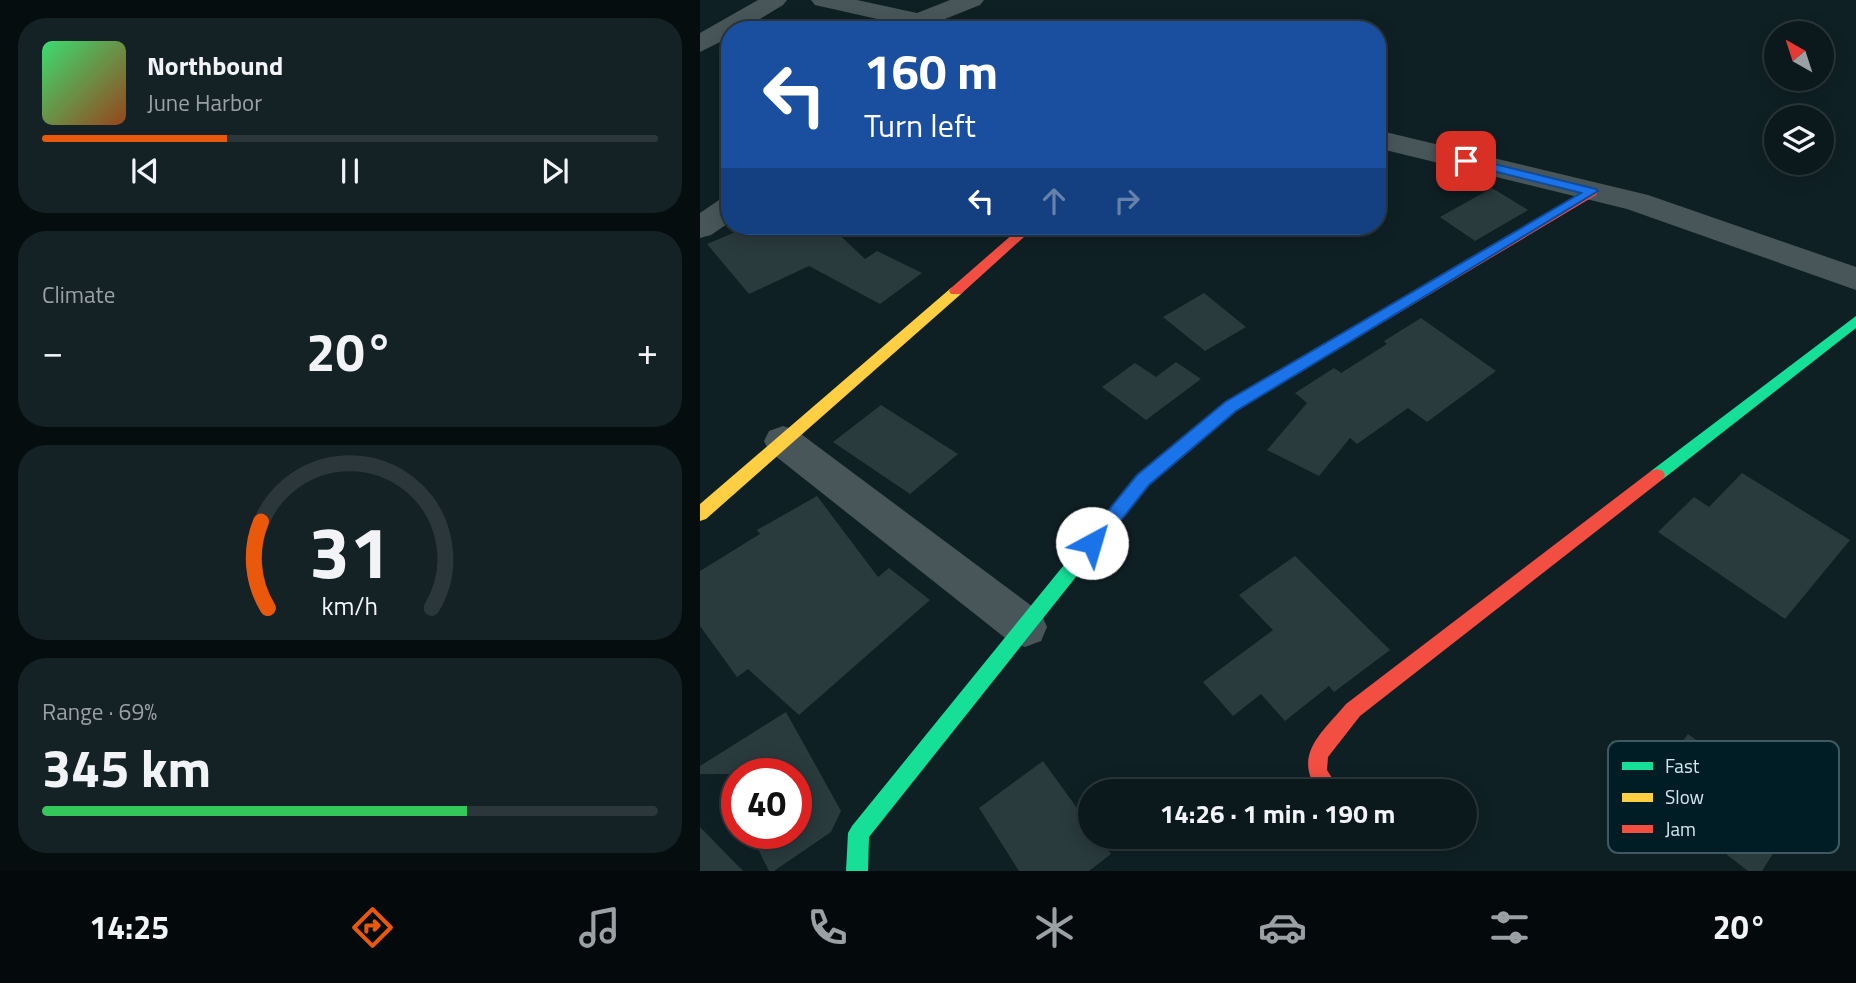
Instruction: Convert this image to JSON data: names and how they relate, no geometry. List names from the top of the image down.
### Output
{
  "legend": ["Fast", "Slow", "Jam"],
  "north": "top left",
  "page": {
    "turn": ["160 m", "Turn left"],
    "song": ["Northbound", "June Harbor"],
    "tile": [
      "Climate",
      ["Range · 69%", "345 km"]
    ],
    "heat": ["−", "20°", "+"],
    "limit": "40",
    "trip": "14:26 · 1 min · 190 m",
    "tabs": ["14:25", "20°"],
    "gauge": ["31", "km/h"]
  }
}
